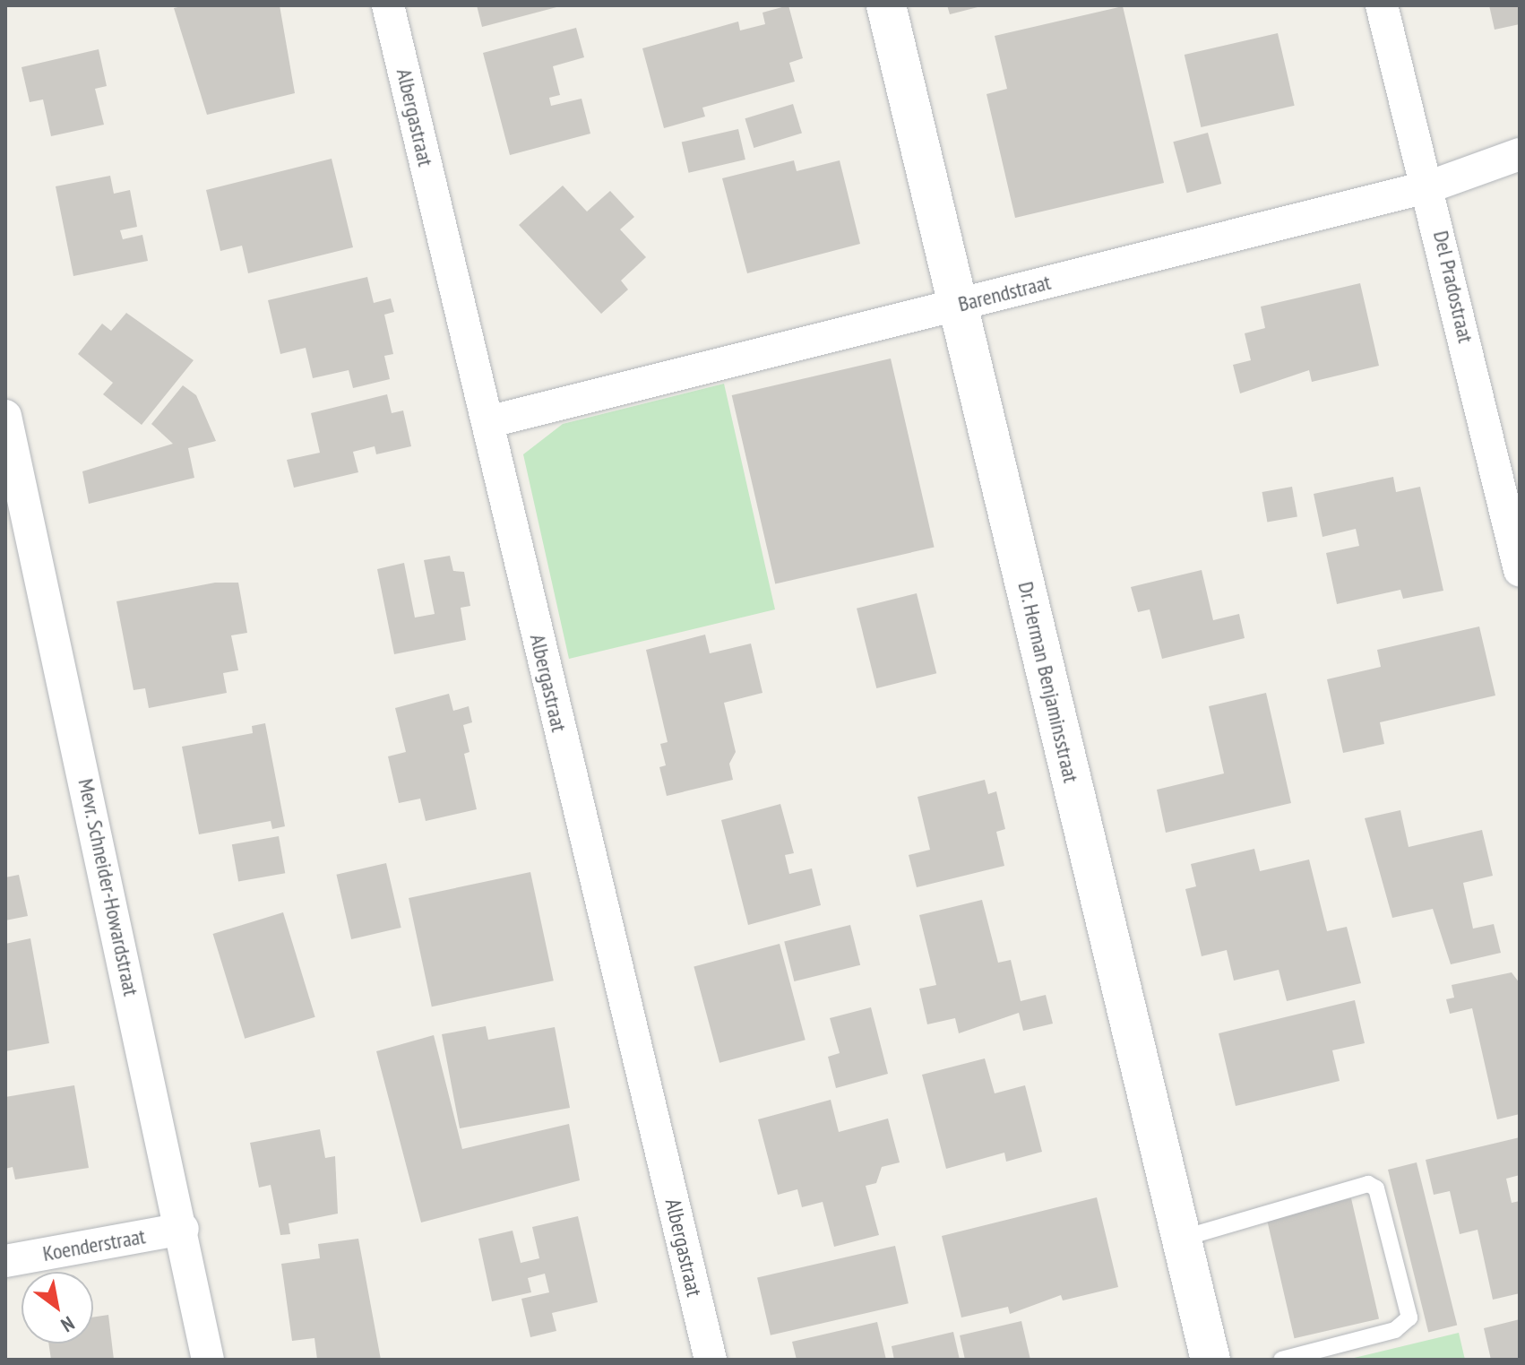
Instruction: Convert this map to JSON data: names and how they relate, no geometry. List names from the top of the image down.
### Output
{
  "streets": {
    "street": [
      "Albergastraat",
      "Del Pradostraat",
      "Barendstraat",
      "Dr. Herman Benjaminsstraat",
      "Mevr. Schneider-Howardstraat",
      "Koenderstraat"
    ]
  },
  "crossings": [
    ["Albergastraat", "Barendstraat"],
    ["Del Pradostraat", "Barendstraat"],
    ["Barendstraat", "Dr. Herman Benjaminsstraat"],
    ["Mevr. Schneider-Howardstraat", "Koenderstraat"]
  ],
  "north": "bottom right"
}
